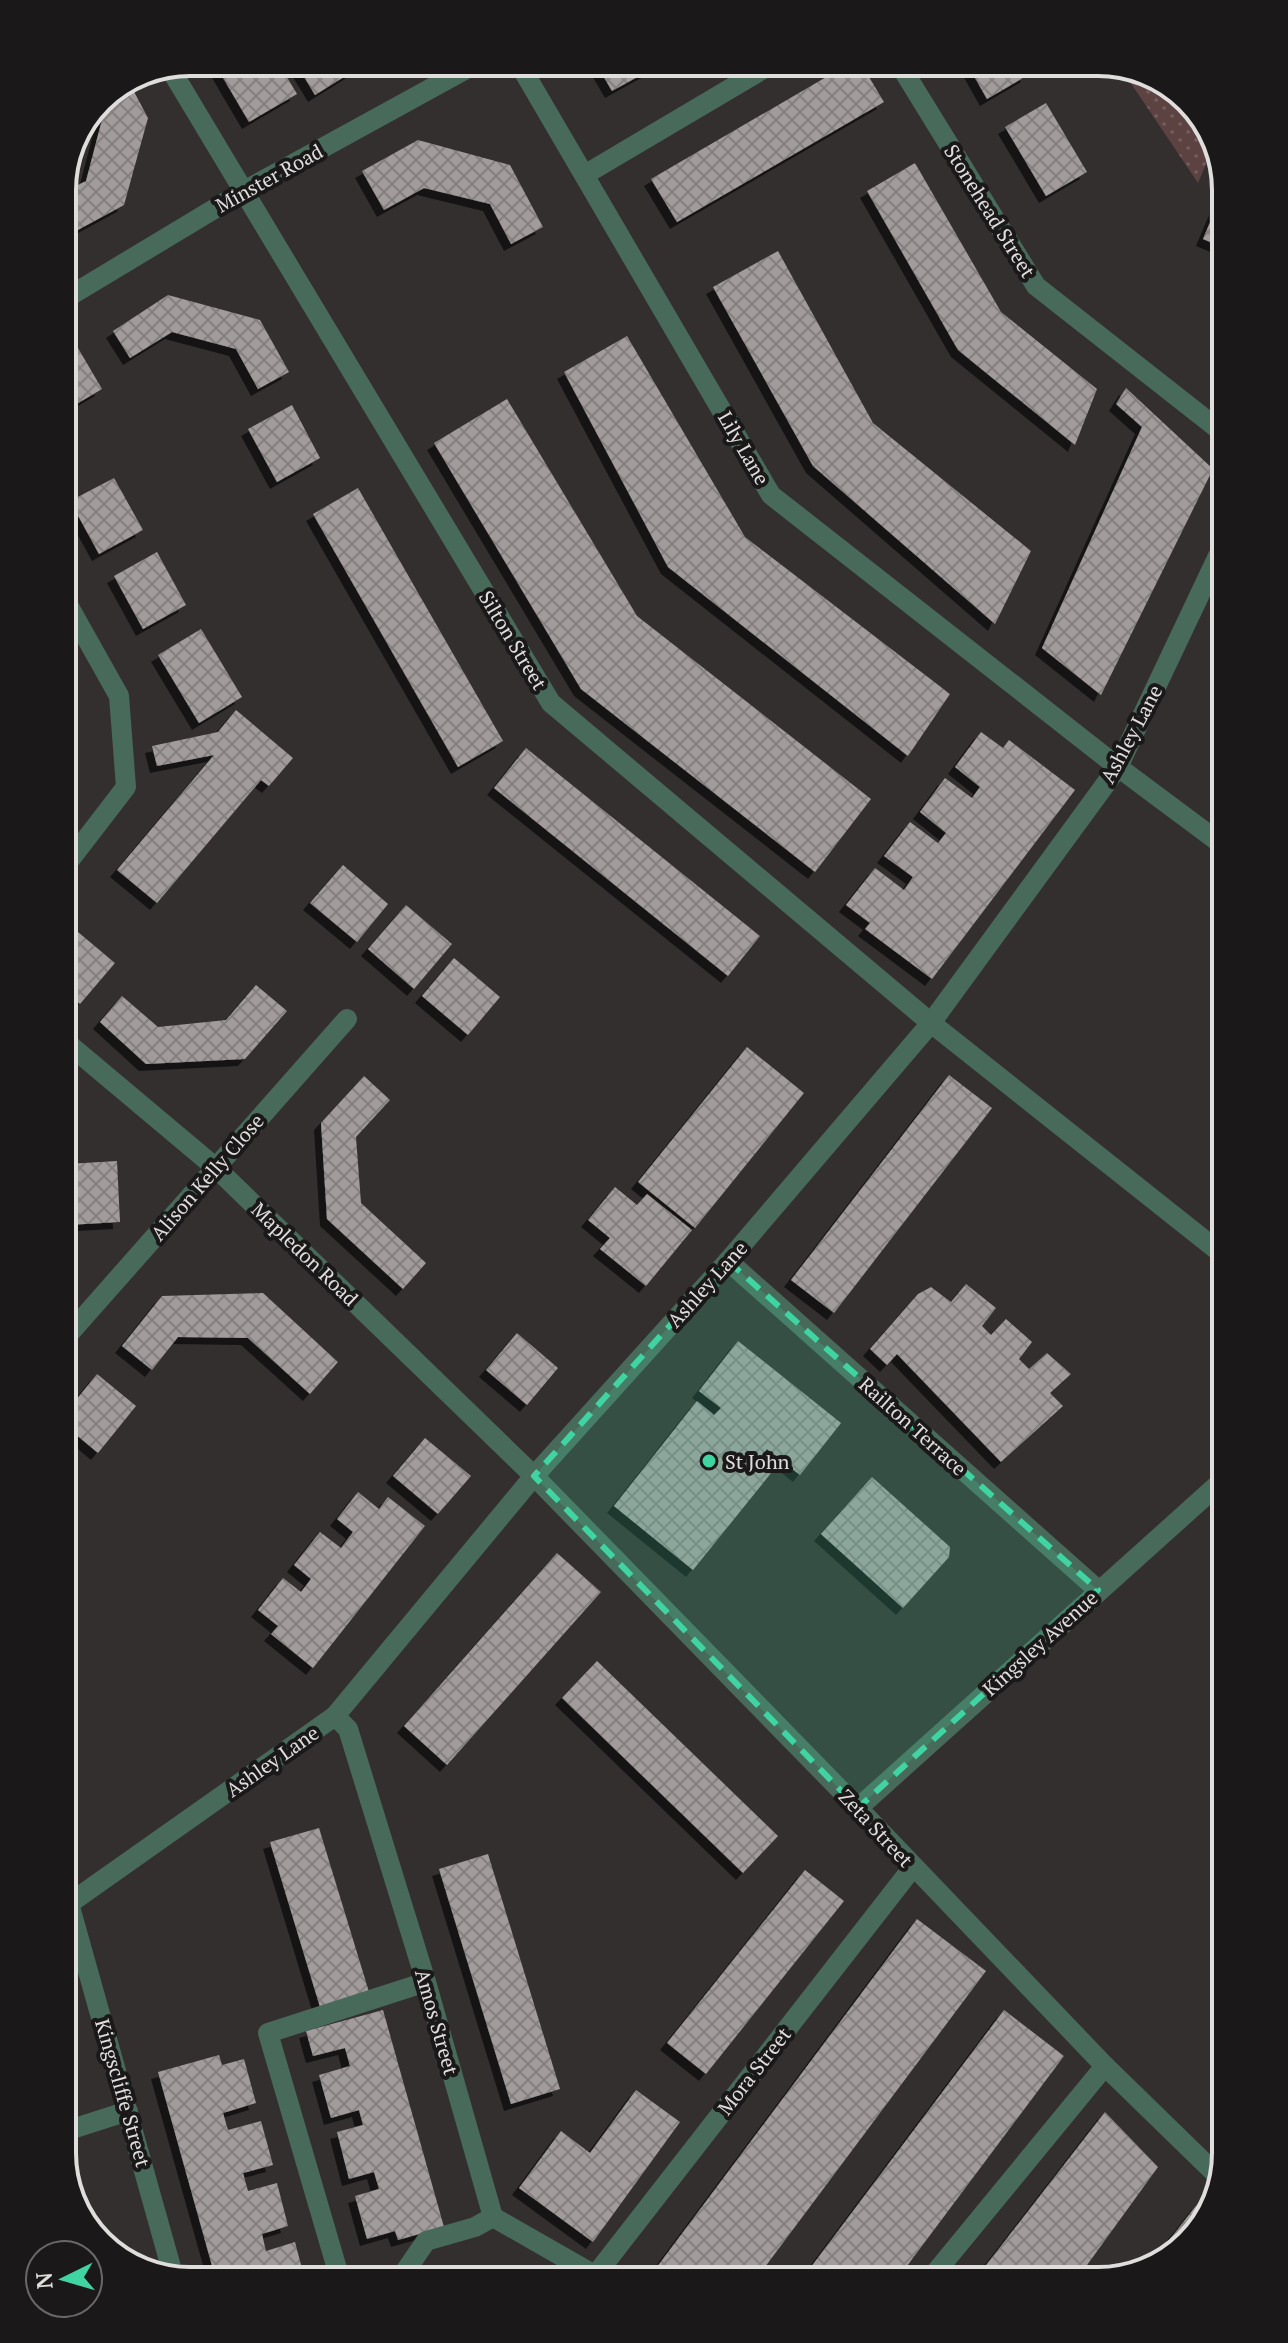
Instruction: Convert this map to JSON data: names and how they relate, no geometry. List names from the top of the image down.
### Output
{
  "streets": {
    "street": [
      "Minster Road",
      "Stonehead Street",
      "Lily Lane",
      "Silton Street",
      "Ashley Lane",
      "Alison Kelly Close",
      "Mapledon Road",
      "Railton Terrace",
      "Kingsley Avenue",
      "Zeta Street",
      "Amos Street",
      "Mora Street",
      "Kingscliffe Street"
    ]
  },
  "crossings": [
    ["Minster Road", "Silton Street"],
    ["Lily Lane", "Ashley Lane"],
    ["Silton Street", "Ashley Lane"],
    ["Ashley Lane", "Mapledon Road"],
    ["Ashley Lane", "Railton Terrace"],
    ["Ashley Lane", "Zeta Street"],
    ["Ashley Lane", "Amos Street"],
    ["Alison Kelly Close", "Mapledon Road"],
    ["Mapledon Road", "Zeta Street"],
    ["Railton Terrace", "Kingsley Avenue"],
    ["Kingsley Avenue", "Zeta Street"],
    ["Zeta Street", "Mora Street"]
  ],
  "places": ["St John"],
  "north": "left"
}
